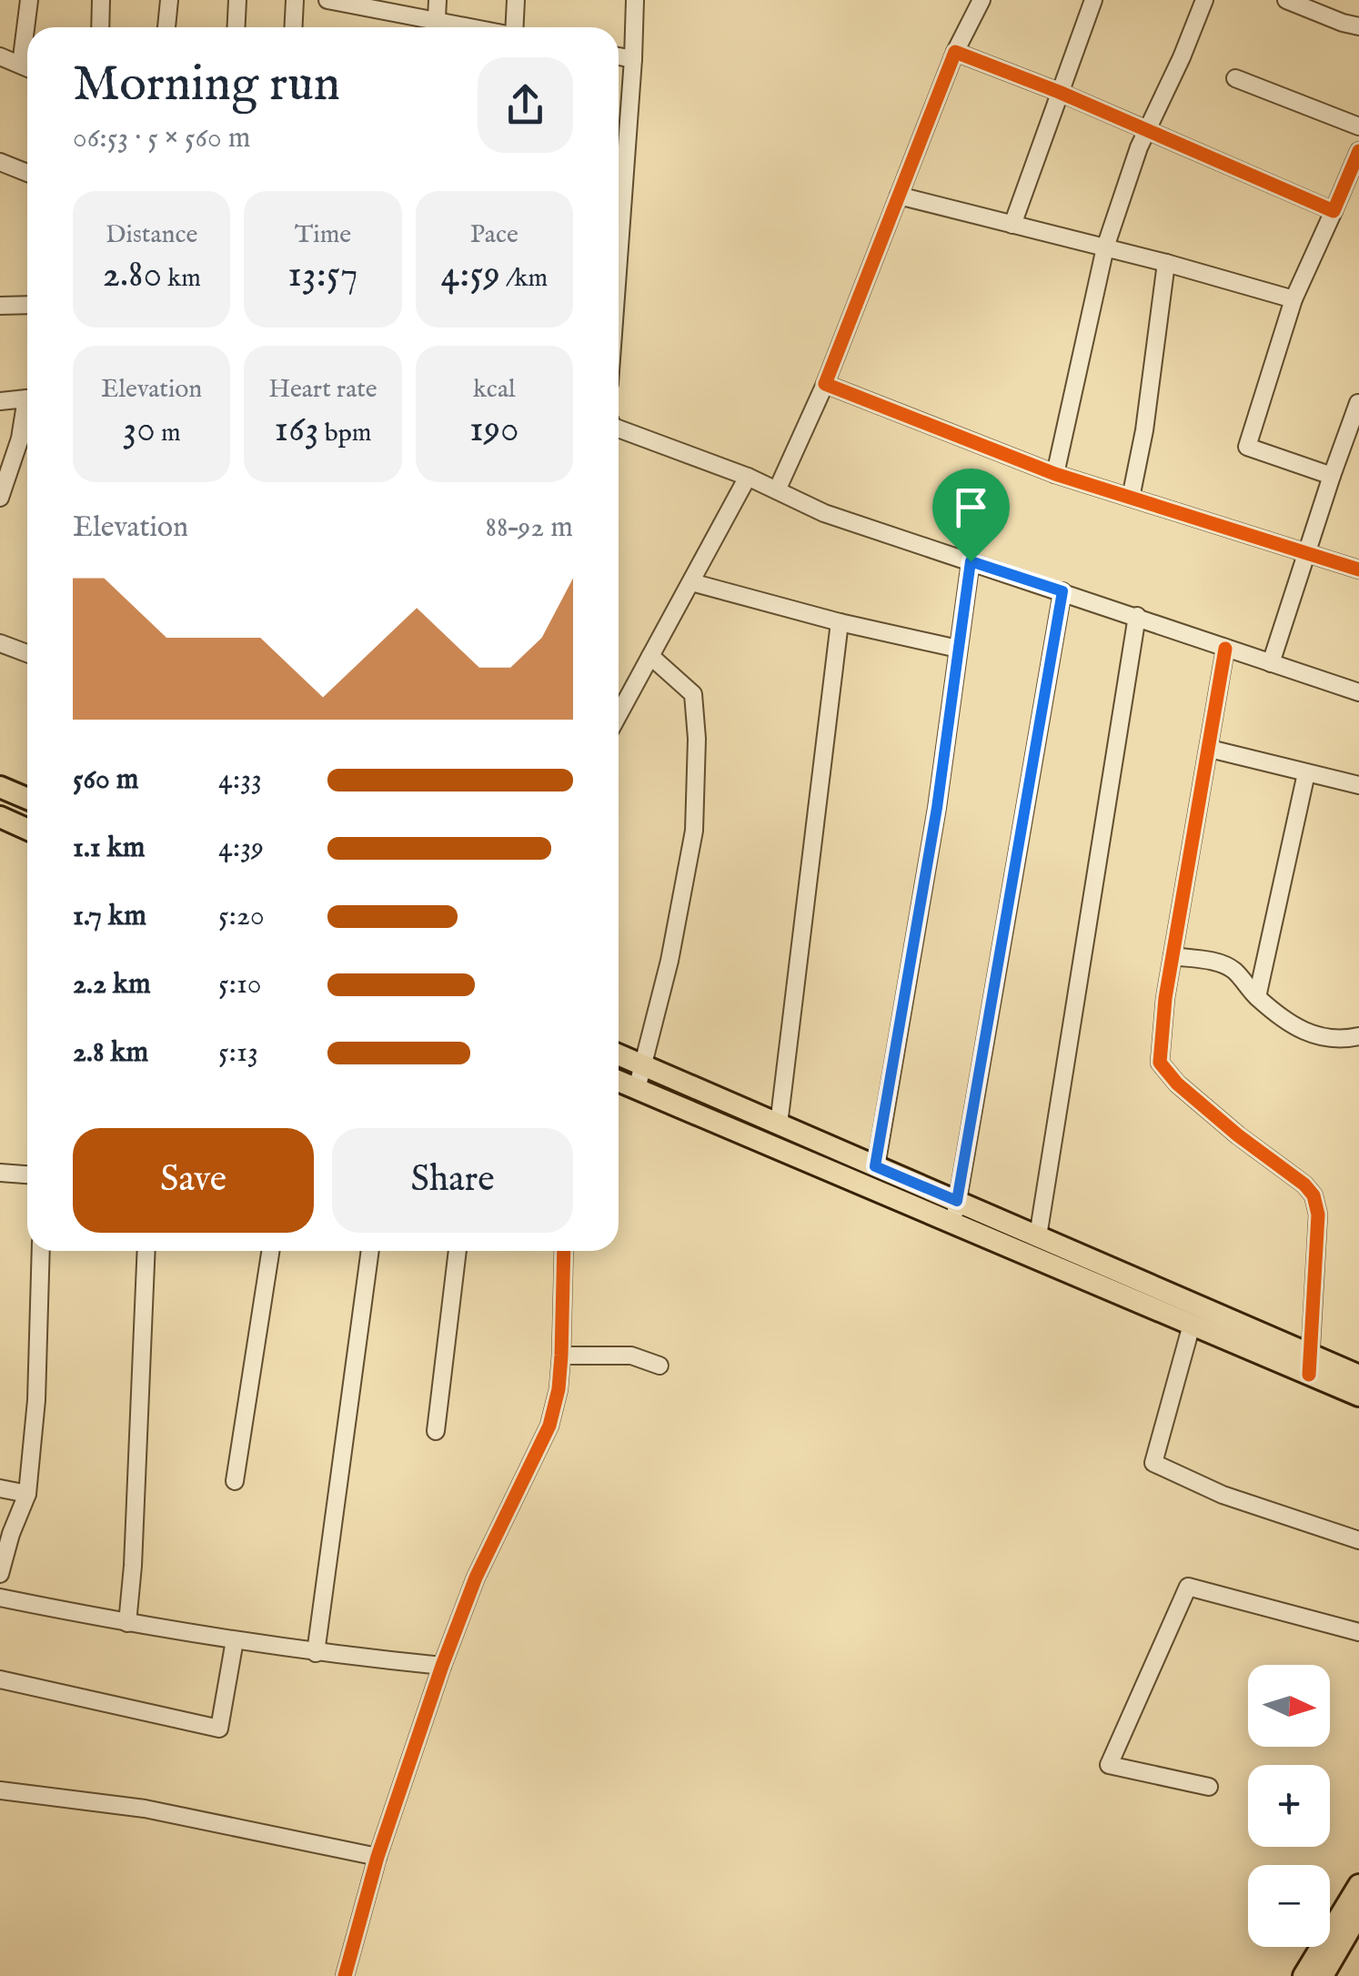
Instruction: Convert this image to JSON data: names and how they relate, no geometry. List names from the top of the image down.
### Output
{
  "north": "right",
  "page": {
    "heading": ["Morning run", "06:53 · 5 × 560 m"],
    "stats": [
      ["Distance", "2.80 km"],
      ["Time", "13:57"],
      ["Pace", "4:59 /km"],
      ["Elevation", "30 m"],
      ["Heart rate", "163 bpm"],
      ["kcal", "190"]
    ],
    "chart": ["Elevation", "88–92 m"],
    "list": [
      {
        "name": "560 m",
        "note": "4:33"
      },
      {
        "name": "1.1 km",
        "note": "4:39"
      },
      {
        "name": "1.7 km",
        "note": "5:20"
      },
      {
        "name": "2.2 km",
        "note": "5:10"
      },
      {
        "name": "2.8 km",
        "note": "5:13"
      }
    ],
    "buttons": ["Save", "Share"],
    "map_buttons": ["+", "−"]
  }
}
